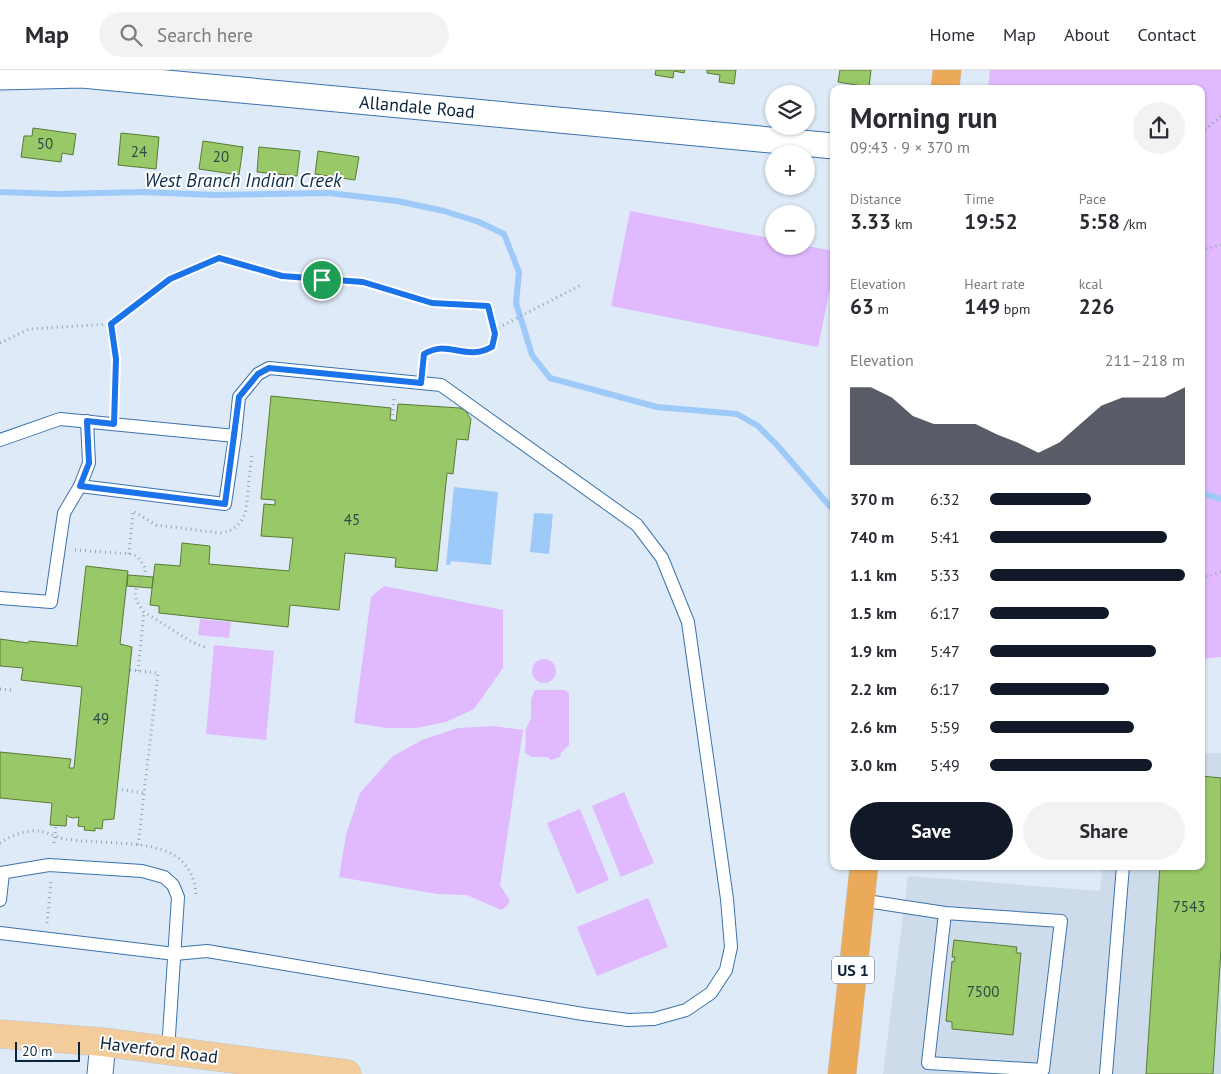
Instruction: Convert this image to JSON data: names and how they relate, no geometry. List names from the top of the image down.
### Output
{
  "streets": {
    "highway": ["US 1"],
    "main road": ["Haverford Road"],
    "street": ["Allandale Road"]
  },
  "water": ["West Branch Indian Creek"],
  "house_numbers": [
    "50",
    "24",
    "20",
    "45",
    "49",
    "7543",
    "7500"
  ],
  "scale_bar": "20 m",
  "page": {
    "header": "Map",
    "search": "Search here",
    "nav": [
      "Home",
      "Map",
      "About",
      "Contact"
    ],
    "map_buttons": ["+", "−"],
    "heading": ["Morning run", "09:43 · 9 × 370 m"],
    "stats": [
      ["Distance", "3.33 km"],
      ["Time", "19:52"],
      ["Pace", "5:58 /km"],
      ["Elevation", "63 m"],
      ["Heart rate", "149 bpm"],
      ["kcal", "226"]
    ],
    "chart": ["Elevation", "211–218 m"],
    "list": [
      {
        "name": "370 m",
        "note": "6:32"
      },
      {
        "name": "740 m",
        "note": "5:41"
      },
      {
        "name": "1.1 km",
        "note": "5:33"
      },
      {
        "name": "1.5 km",
        "note": "6:17"
      },
      {
        "name": "1.9 km",
        "note": "5:47"
      },
      {
        "name": "2.2 km",
        "note": "6:17"
      },
      {
        "name": "2.6 km",
        "note": "5:59"
      },
      {
        "name": "3.0 km",
        "note": "5:49"
      }
    ],
    "buttons": ["Save", "Share"],
    "scale": "20 m"
  }
}
